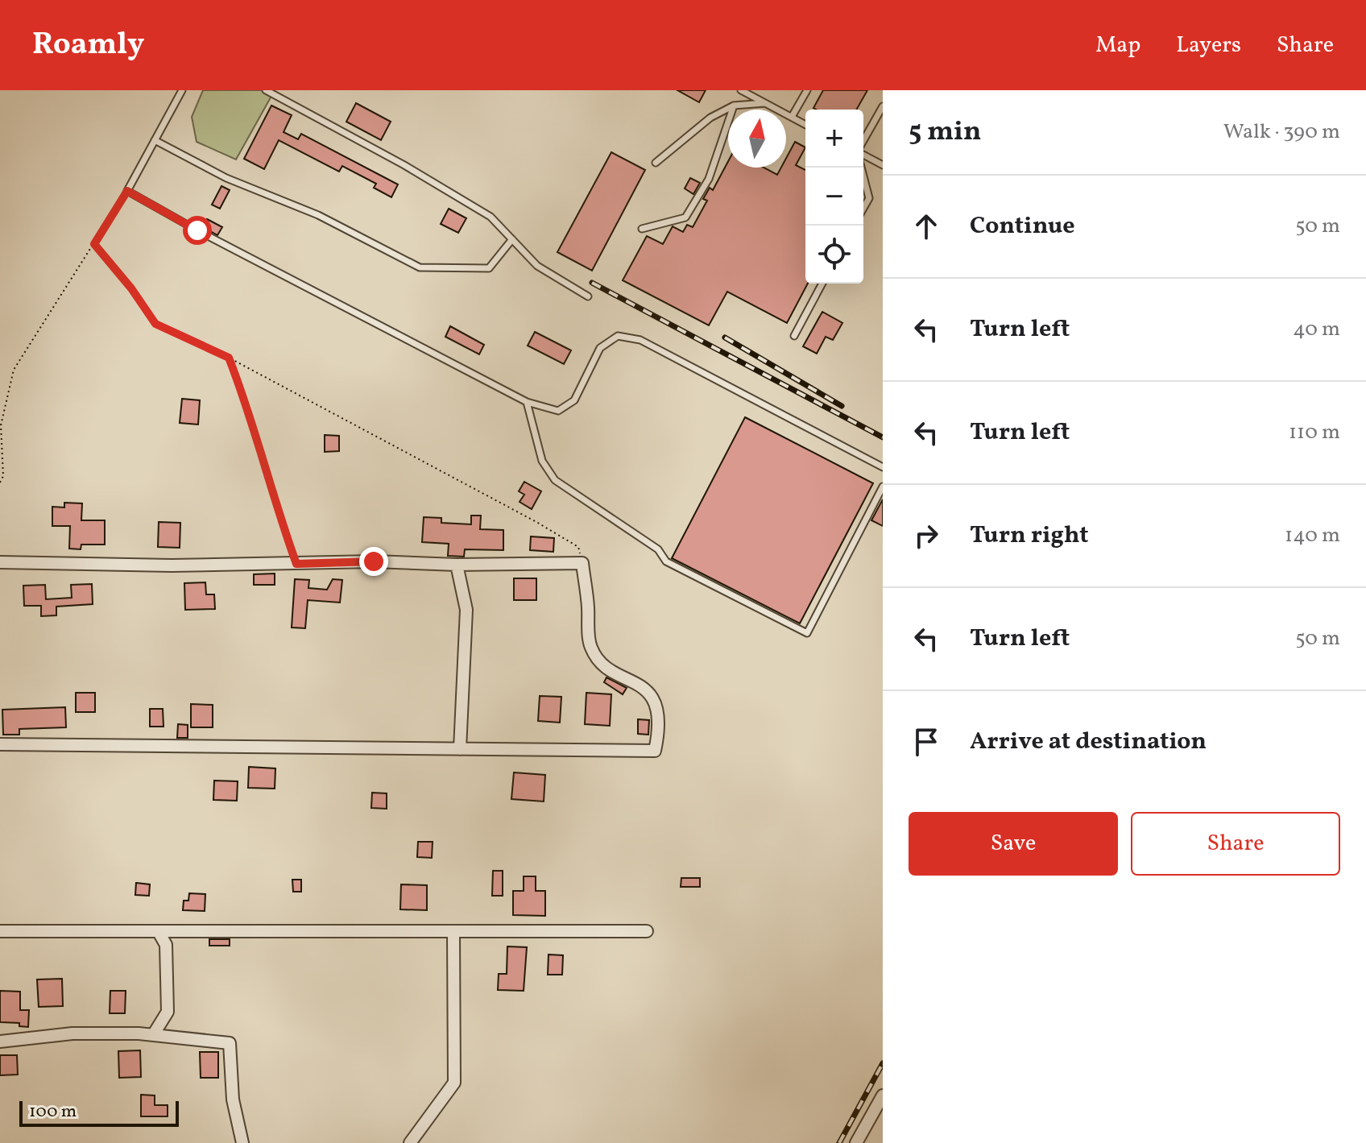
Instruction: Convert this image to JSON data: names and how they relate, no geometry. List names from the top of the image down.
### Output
{
  "scale_bar": "100 m",
  "north": "top",
  "page": {
    "header": "Roamly",
    "nav": ["Map", "Layers", "Share"],
    "heading": ["5 min", "Walk · 390 m"],
    "map_buttons": ["+", "−"],
    "list": [
      ["Continue", "50 m"],
      ["Turn left", "40 m"],
      ["Turn left", "110 m"],
      ["Turn right", "140 m"],
      ["Turn left", "50 m"],
      "Arrive at destination"
    ],
    "buttons": ["Save", "Share"],
    "scale": "100 m"
  }
}
